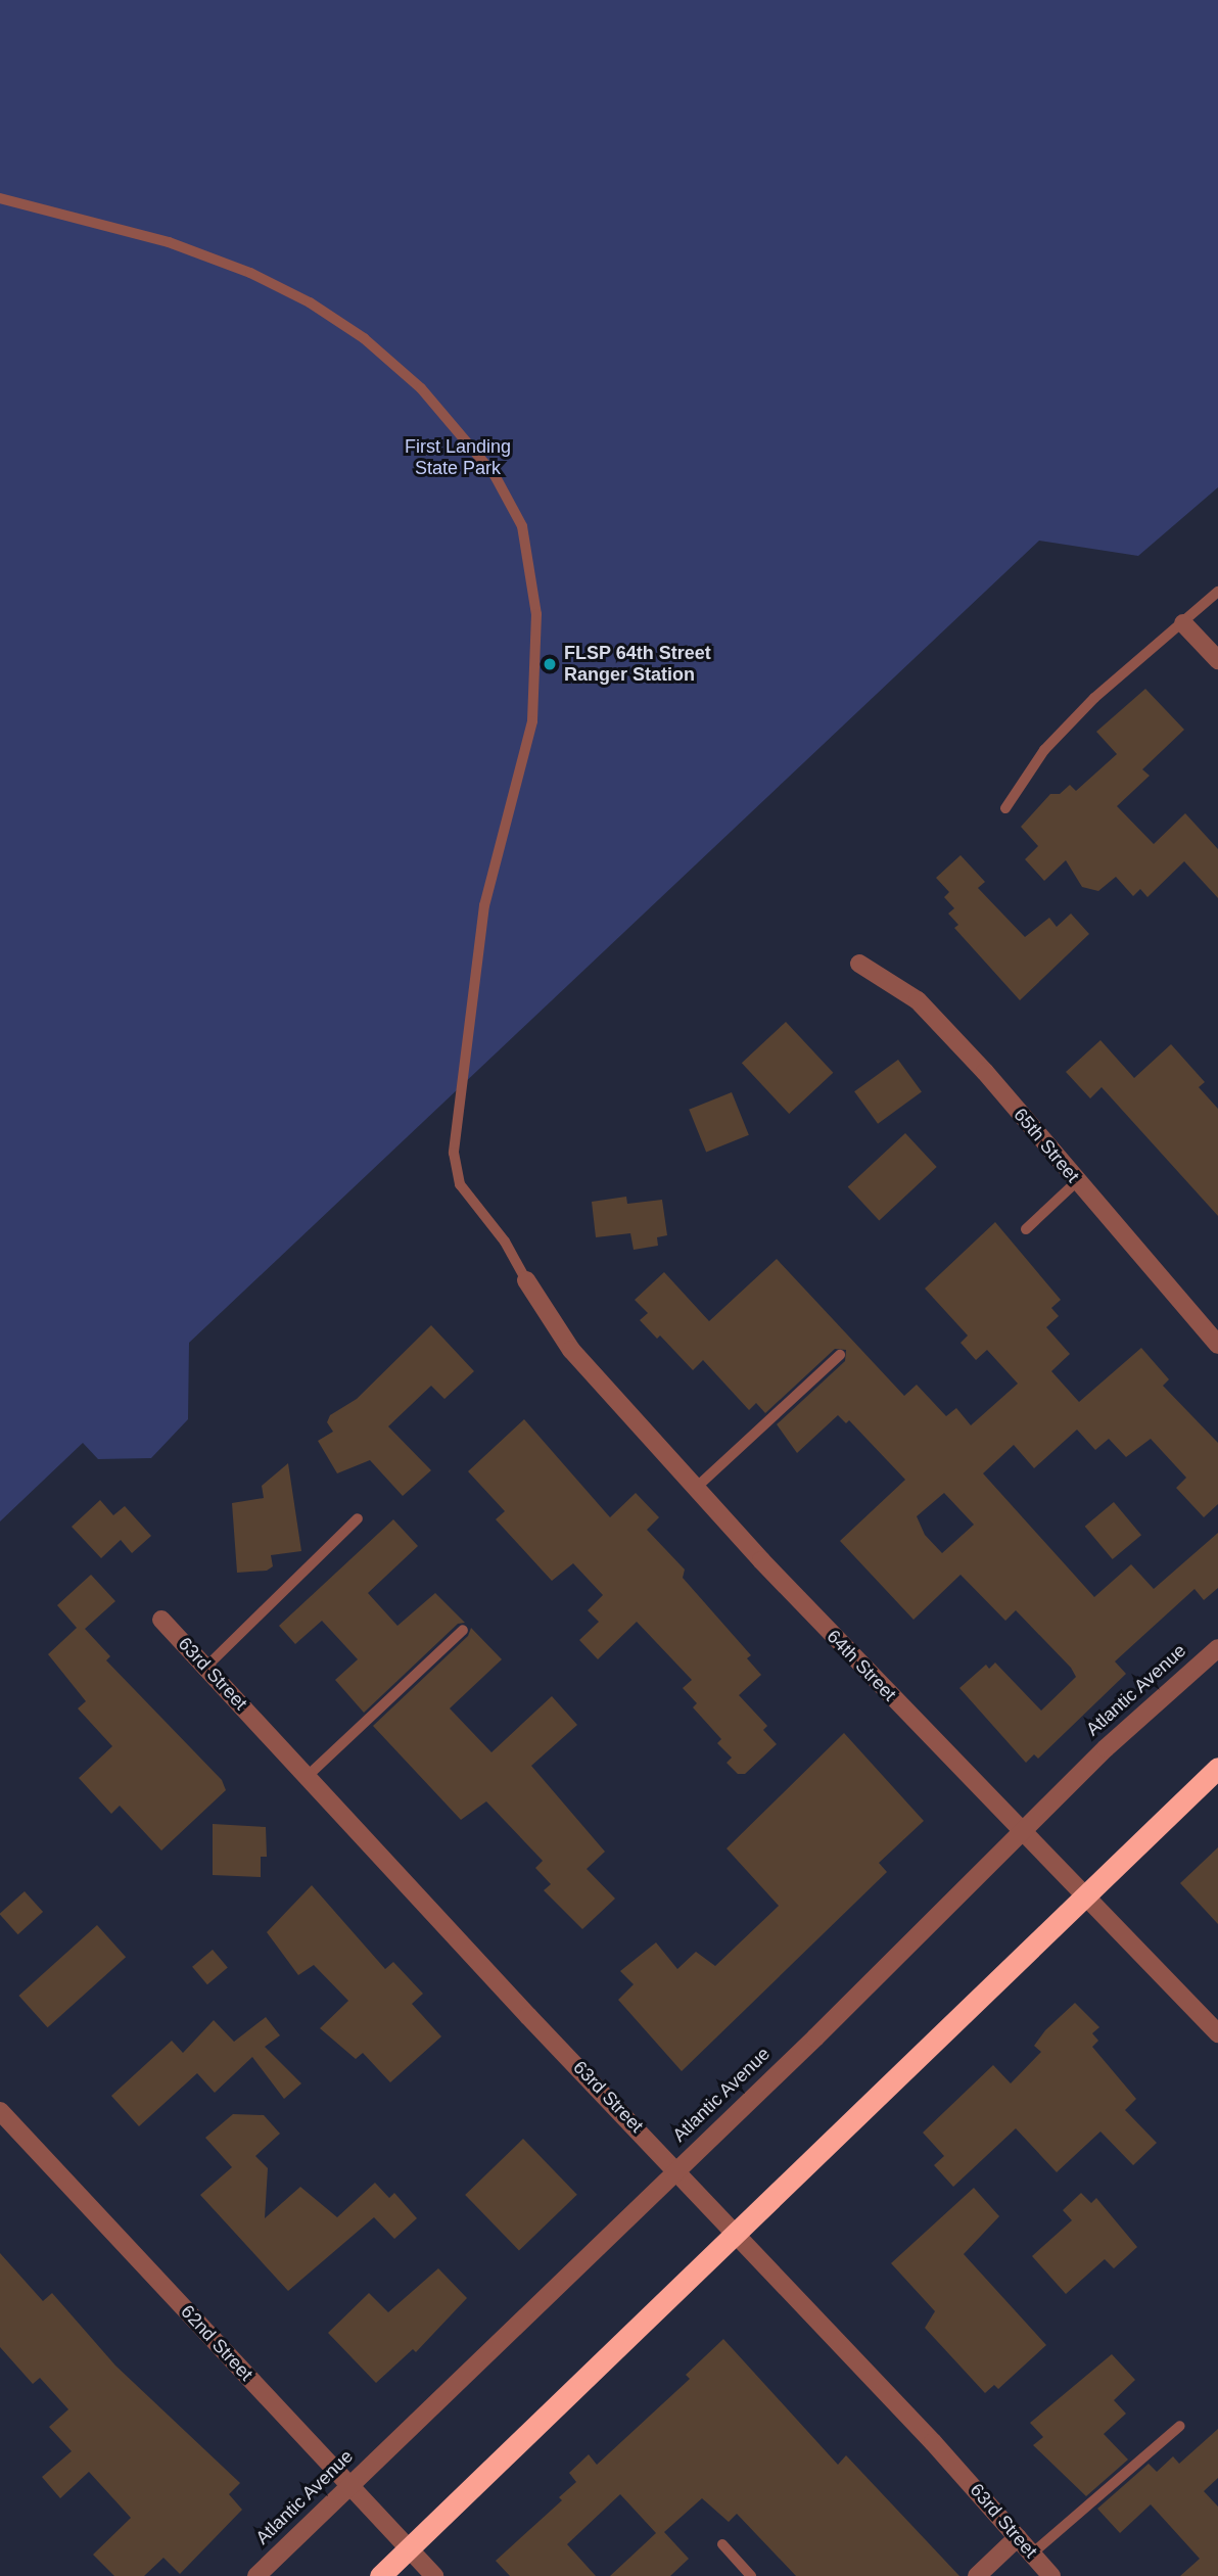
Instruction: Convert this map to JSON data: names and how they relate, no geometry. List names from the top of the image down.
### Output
{
  "streets": {
    "street": [
      "65th Street",
      "64th Street",
      "63rd Street",
      "Atlantic Avenue",
      "62nd Street"
    ]
  },
  "crossings": [
    ["64th Street", "Atlantic Avenue"],
    ["63rd Street", "Atlantic Avenue"],
    ["Atlantic Avenue", "62nd Street"]
  ],
  "parks": ["First Landing State Park"],
  "places": ["FLSP 64th Street Ranger Station"]
}
